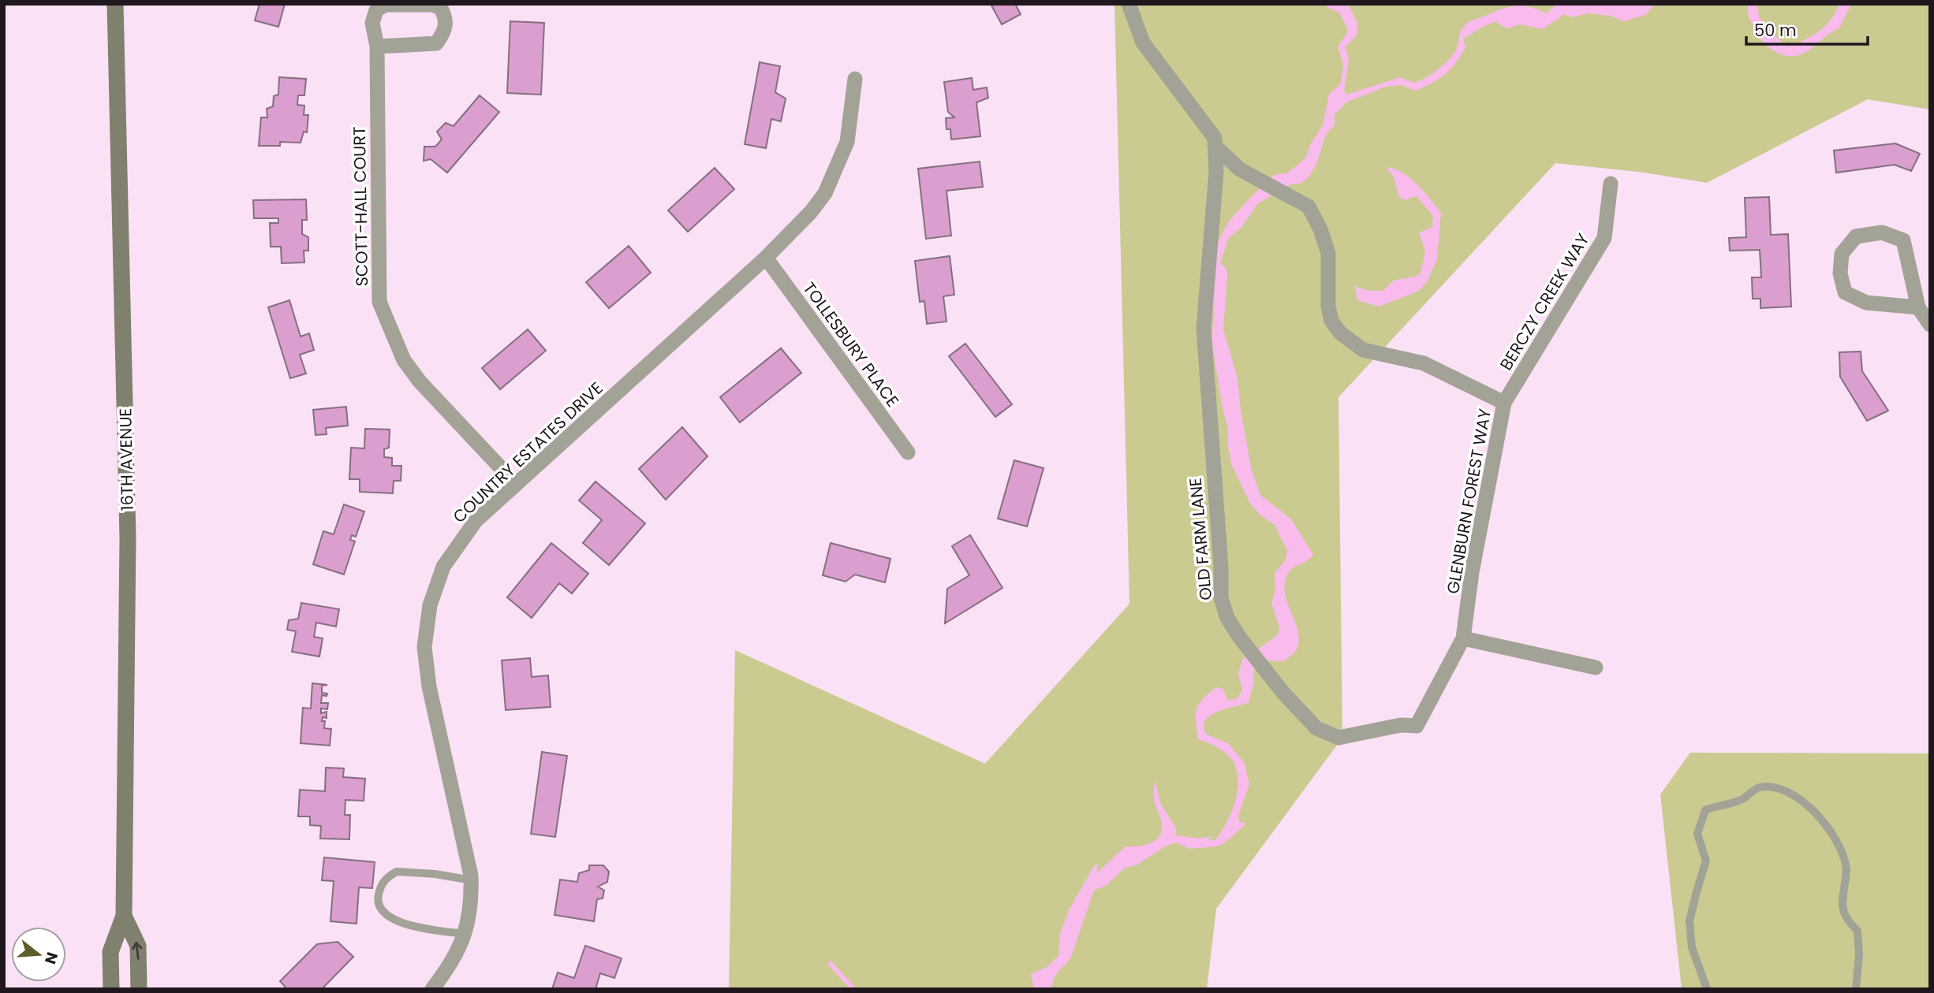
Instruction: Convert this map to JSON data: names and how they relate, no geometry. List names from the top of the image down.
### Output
{
  "streets": {
    "main road": ["16TH AVENUE"],
    "street": [
      "SCOTT-HALL COURT",
      "BERCZY CREEK WAY",
      "TOLLESBURY PLACE",
      "COUNTRY ESTATES DRIVE",
      "GLENBURN FOREST WAY",
      "OLD FARM LANE"
    ]
  },
  "crossings": [
    ["SCOTT-HALL COURT", "COUNTRY ESTATES DRIVE"],
    ["BERCZY CREEK WAY", "GLENBURN FOREST WAY"],
    ["TOLLESBURY PLACE", "COUNTRY ESTATES DRIVE"],
    ["GLENBURN FOREST WAY", "OLD FARM LANE"]
  ],
  "scale_bar": "50 m",
  "north": "right"
}
